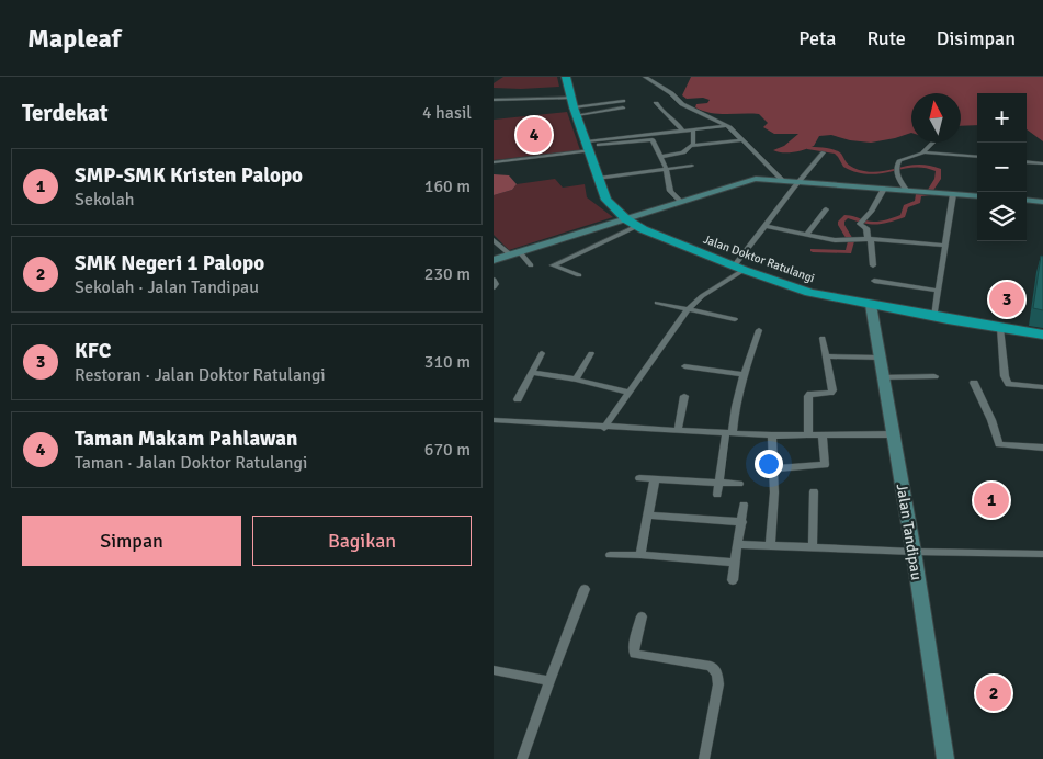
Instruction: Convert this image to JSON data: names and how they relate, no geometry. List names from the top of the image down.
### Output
{
  "streets": {
    "highway": ["Jalan Doktor Ratulangi"],
    "street": ["Jalan Tandipau"]
  },
  "crossings": [
    ["Jalan Doktor Ratulangi", "Jalan Tandipau"]
  ],
  "north": "top",
  "page": {
    "header": "Mapleaf",
    "nav": ["Peta", "Rute", "Disimpan"],
    "heading": ["Terdekat", "4 hasil"],
    "map_buttons": ["+", "−"],
    "pins": [
      "4",
      "3",
      "1",
      "2"
    ],
    "list": [
      {
        "mark": "1",
        "name": "SMP-SMK Kristen Palopo",
        "note": "Sekolah",
        "value": "160 m"
      },
      {
        "mark": "2",
        "name": "SMK Negeri 1 Palopo",
        "note": "Sekolah · Jalan Tandipau",
        "value": "230 m"
      },
      {
        "mark": "3",
        "name": "KFC",
        "note": "Restoran · Jalan Doktor Ratulangi",
        "value": "310 m"
      },
      {
        "mark": "4",
        "name": "Taman Makam Pahlawan",
        "note": "Taman · Jalan Doktor Ratulangi",
        "value": "670 m"
      }
    ],
    "buttons": ["Simpan", "Bagikan"]
  }
}
